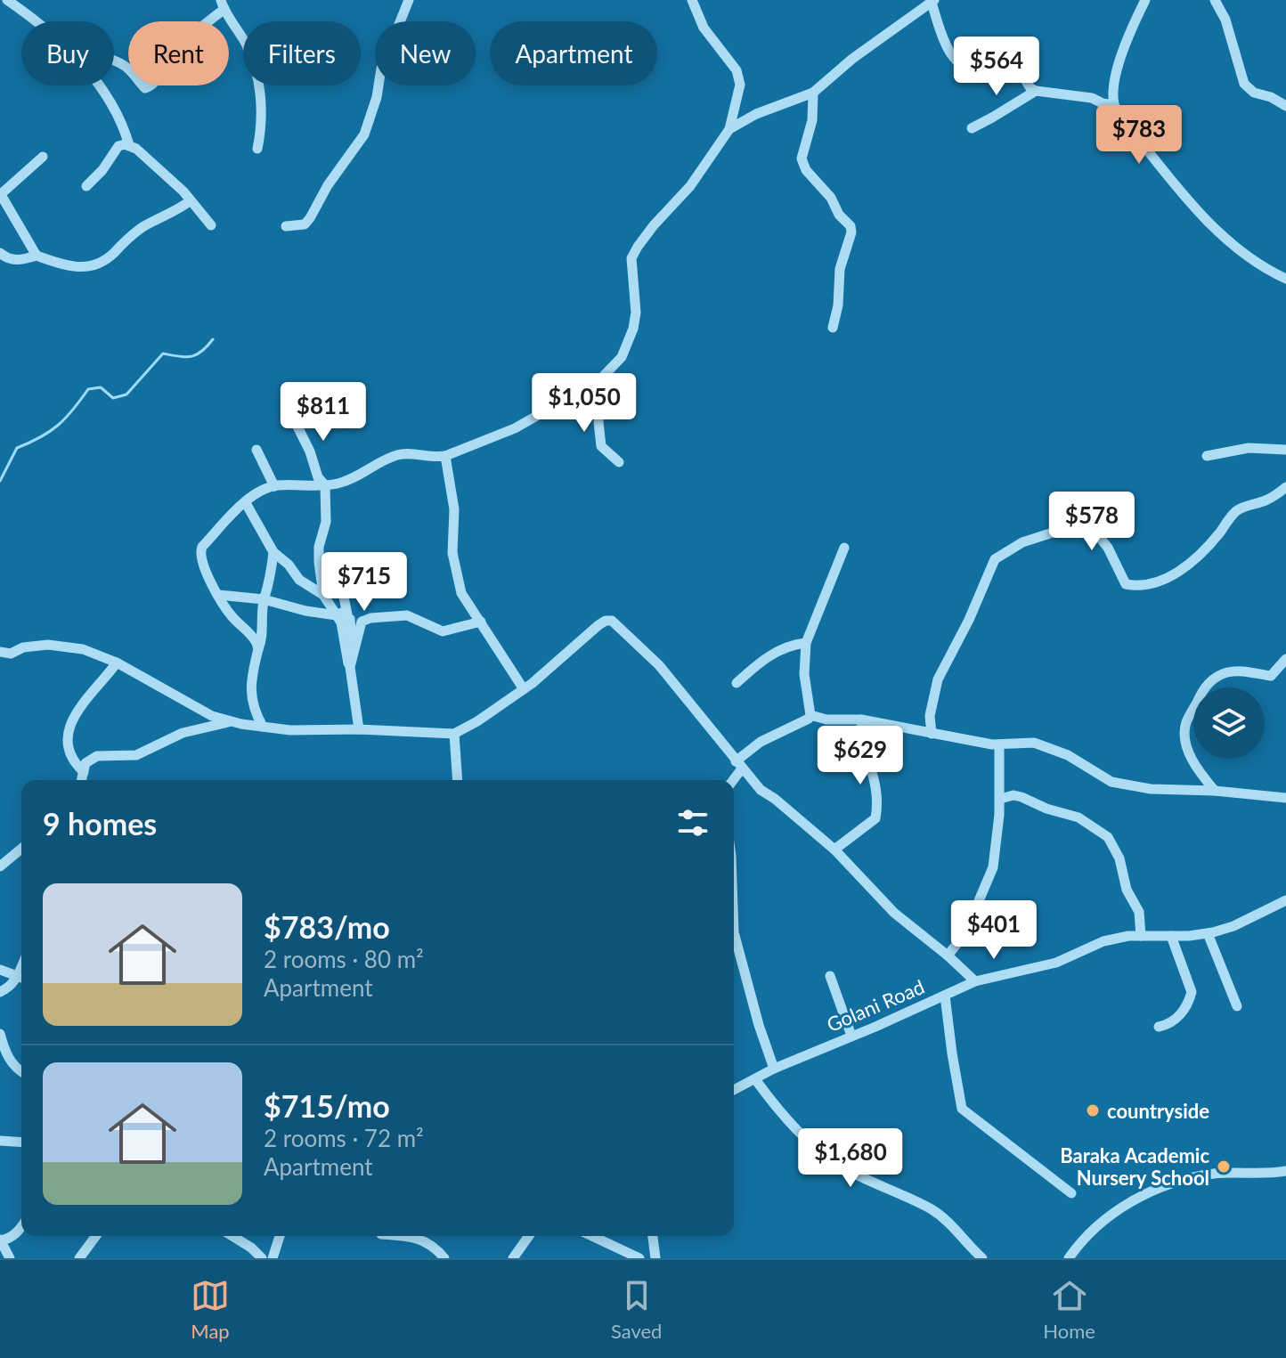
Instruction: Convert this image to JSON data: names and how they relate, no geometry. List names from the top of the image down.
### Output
{
  "streets": {
    "street": ["Golani Road"]
  },
  "places": ["countryside", "Baraka Academic Nursery School"],
  "page": {
    "chip": [
      "Buy",
      "Rent",
      "Filters",
      "New",
      "Apartment"
    ],
    "price": [
      "$564",
      "$783",
      "$1,050",
      "$811",
      "$578",
      "$715",
      "$629",
      "$401",
      "$1,680"
    ],
    "heading": "9 homes",
    "list": [
      {
        "name": "$783/mo",
        "note": "2 rooms · 80 m² · Apartment"
      },
      {
        "name": "$715/mo",
        "note": "2 rooms · 72 m² · Apartment"
      }
    ],
    "tabs": ["Map", "Saved", "Home"]
  }
}
